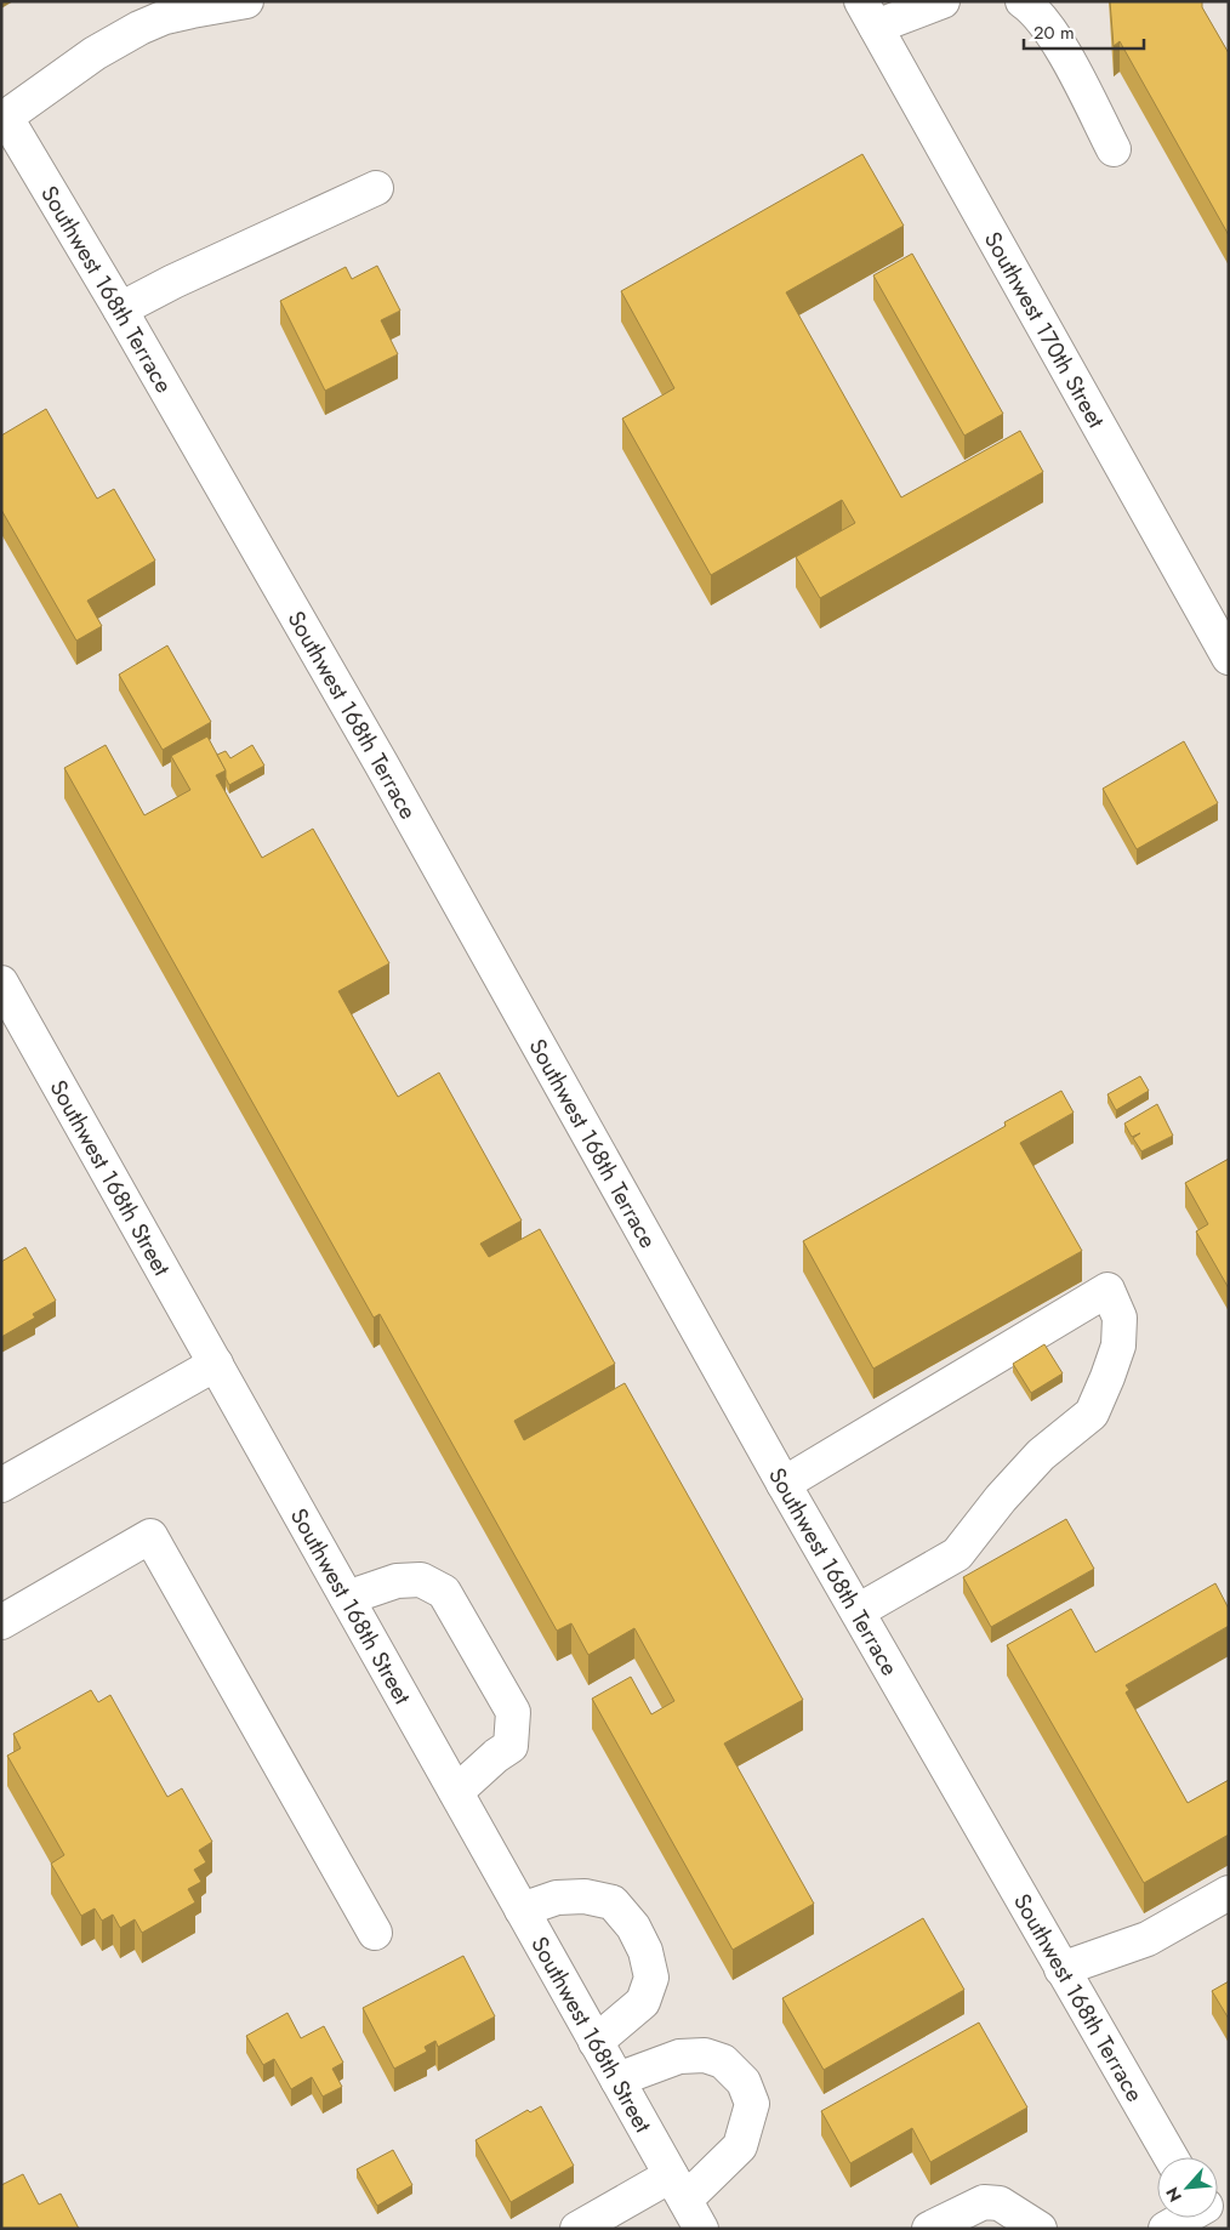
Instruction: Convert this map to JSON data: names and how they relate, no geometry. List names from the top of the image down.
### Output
{
  "streets": {
    "street": ["Southwest 168th Terrace", "Southwest 170th Street", "Southwest 168th Street"]
  },
  "scale_bar": "20 m",
  "north": "bottom left"
}
